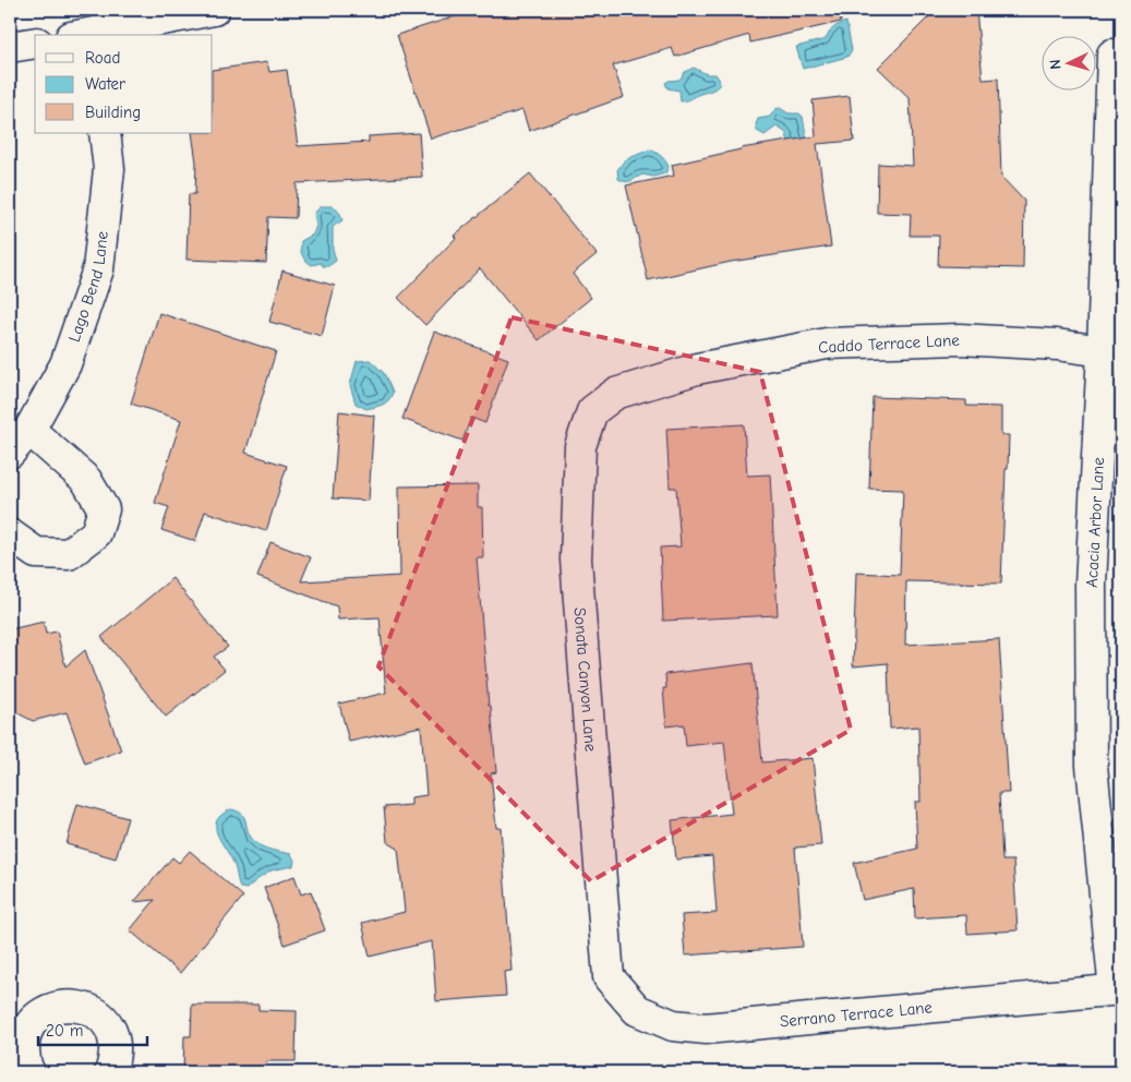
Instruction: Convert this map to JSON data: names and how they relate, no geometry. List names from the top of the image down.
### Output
{
  "streets": {
    "street": [
      "Lago Bend Lane",
      "Caddo Terrace Lane",
      "Acacia Arbor Lane",
      "Sonata Canyon Lane",
      "Serrano Terrace Lane"
    ]
  },
  "crossings": [
    ["Caddo Terrace Lane", "Acacia Arbor Lane"],
    ["Caddo Terrace Lane", "Sonata Canyon Lane"],
    ["Acacia Arbor Lane", "Serrano Terrace Lane"],
    ["Sonata Canyon Lane", "Serrano Terrace Lane"]
  ],
  "legend": ["Road", "Water", "Building"],
  "scale_bar": "20 m",
  "north": "left"
}
